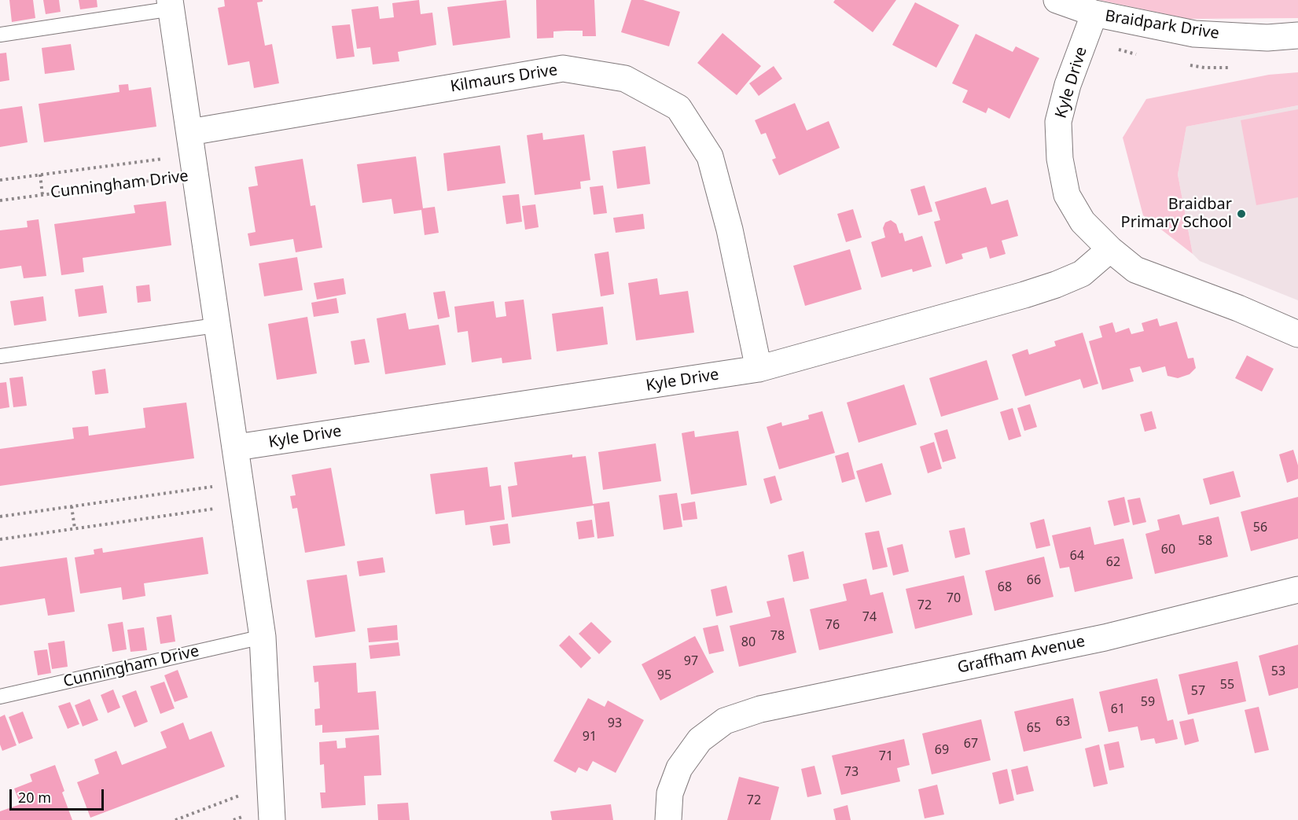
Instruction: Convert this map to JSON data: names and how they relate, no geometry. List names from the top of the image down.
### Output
{
  "streets": {
    "street": [
      "Braidpark Drive",
      "Kilmaurs Drive",
      "Kyle Drive",
      "Cunningham Drive",
      "Graffham Avenue"
    ]
  },
  "crossings": [
    ["Braidpark Drive", "Kyle Drive"],
    ["Kilmaurs Drive", "Kyle Drive"],
    ["Kilmaurs Drive", "Cunningham Drive"],
    ["Kyle Drive", "Cunningham Drive"]
  ],
  "places": ["Braidbar Primary School"],
  "house_numbers": [
    "56",
    "58",
    "60",
    "64",
    "62",
    "66",
    "68",
    "70",
    "72",
    "74",
    "76",
    "78",
    "80",
    "97",
    "53",
    "95",
    "55",
    "57",
    "59",
    "61",
    "63",
    "93",
    "65",
    "91",
    "67",
    "69",
    "71",
    "73",
    "72"
  ],
  "scale_bar": "20 m"
}
